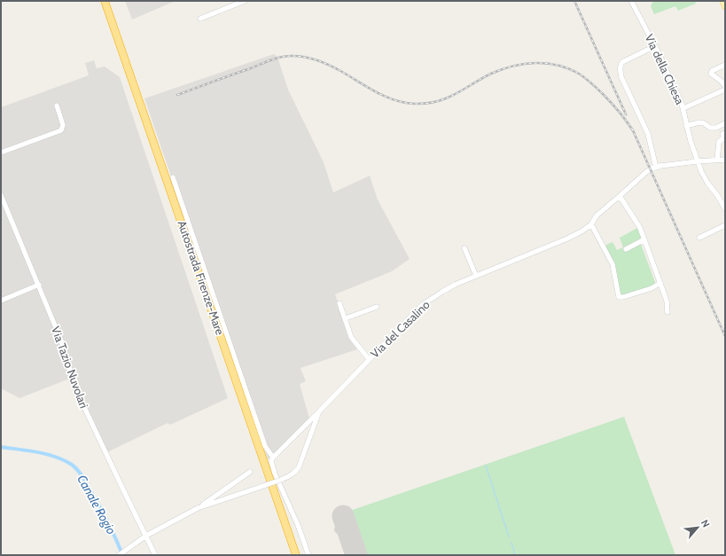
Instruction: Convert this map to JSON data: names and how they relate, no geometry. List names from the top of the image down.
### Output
{
  "streets": {
    "highway": ["Autostrada Firenze-Mare"],
    "street": ["Via della Chiesa", "Via del Casalino", "Via Tazio Nuvolari"]
  },
  "crossings": [
    ["Via della Chiesa", "Via del Casalino"],
    ["Via del Casalino", "Via Tazio Nuvolari"]
  ],
  "water": ["Canale Rogio"],
  "north": "top right"
}
